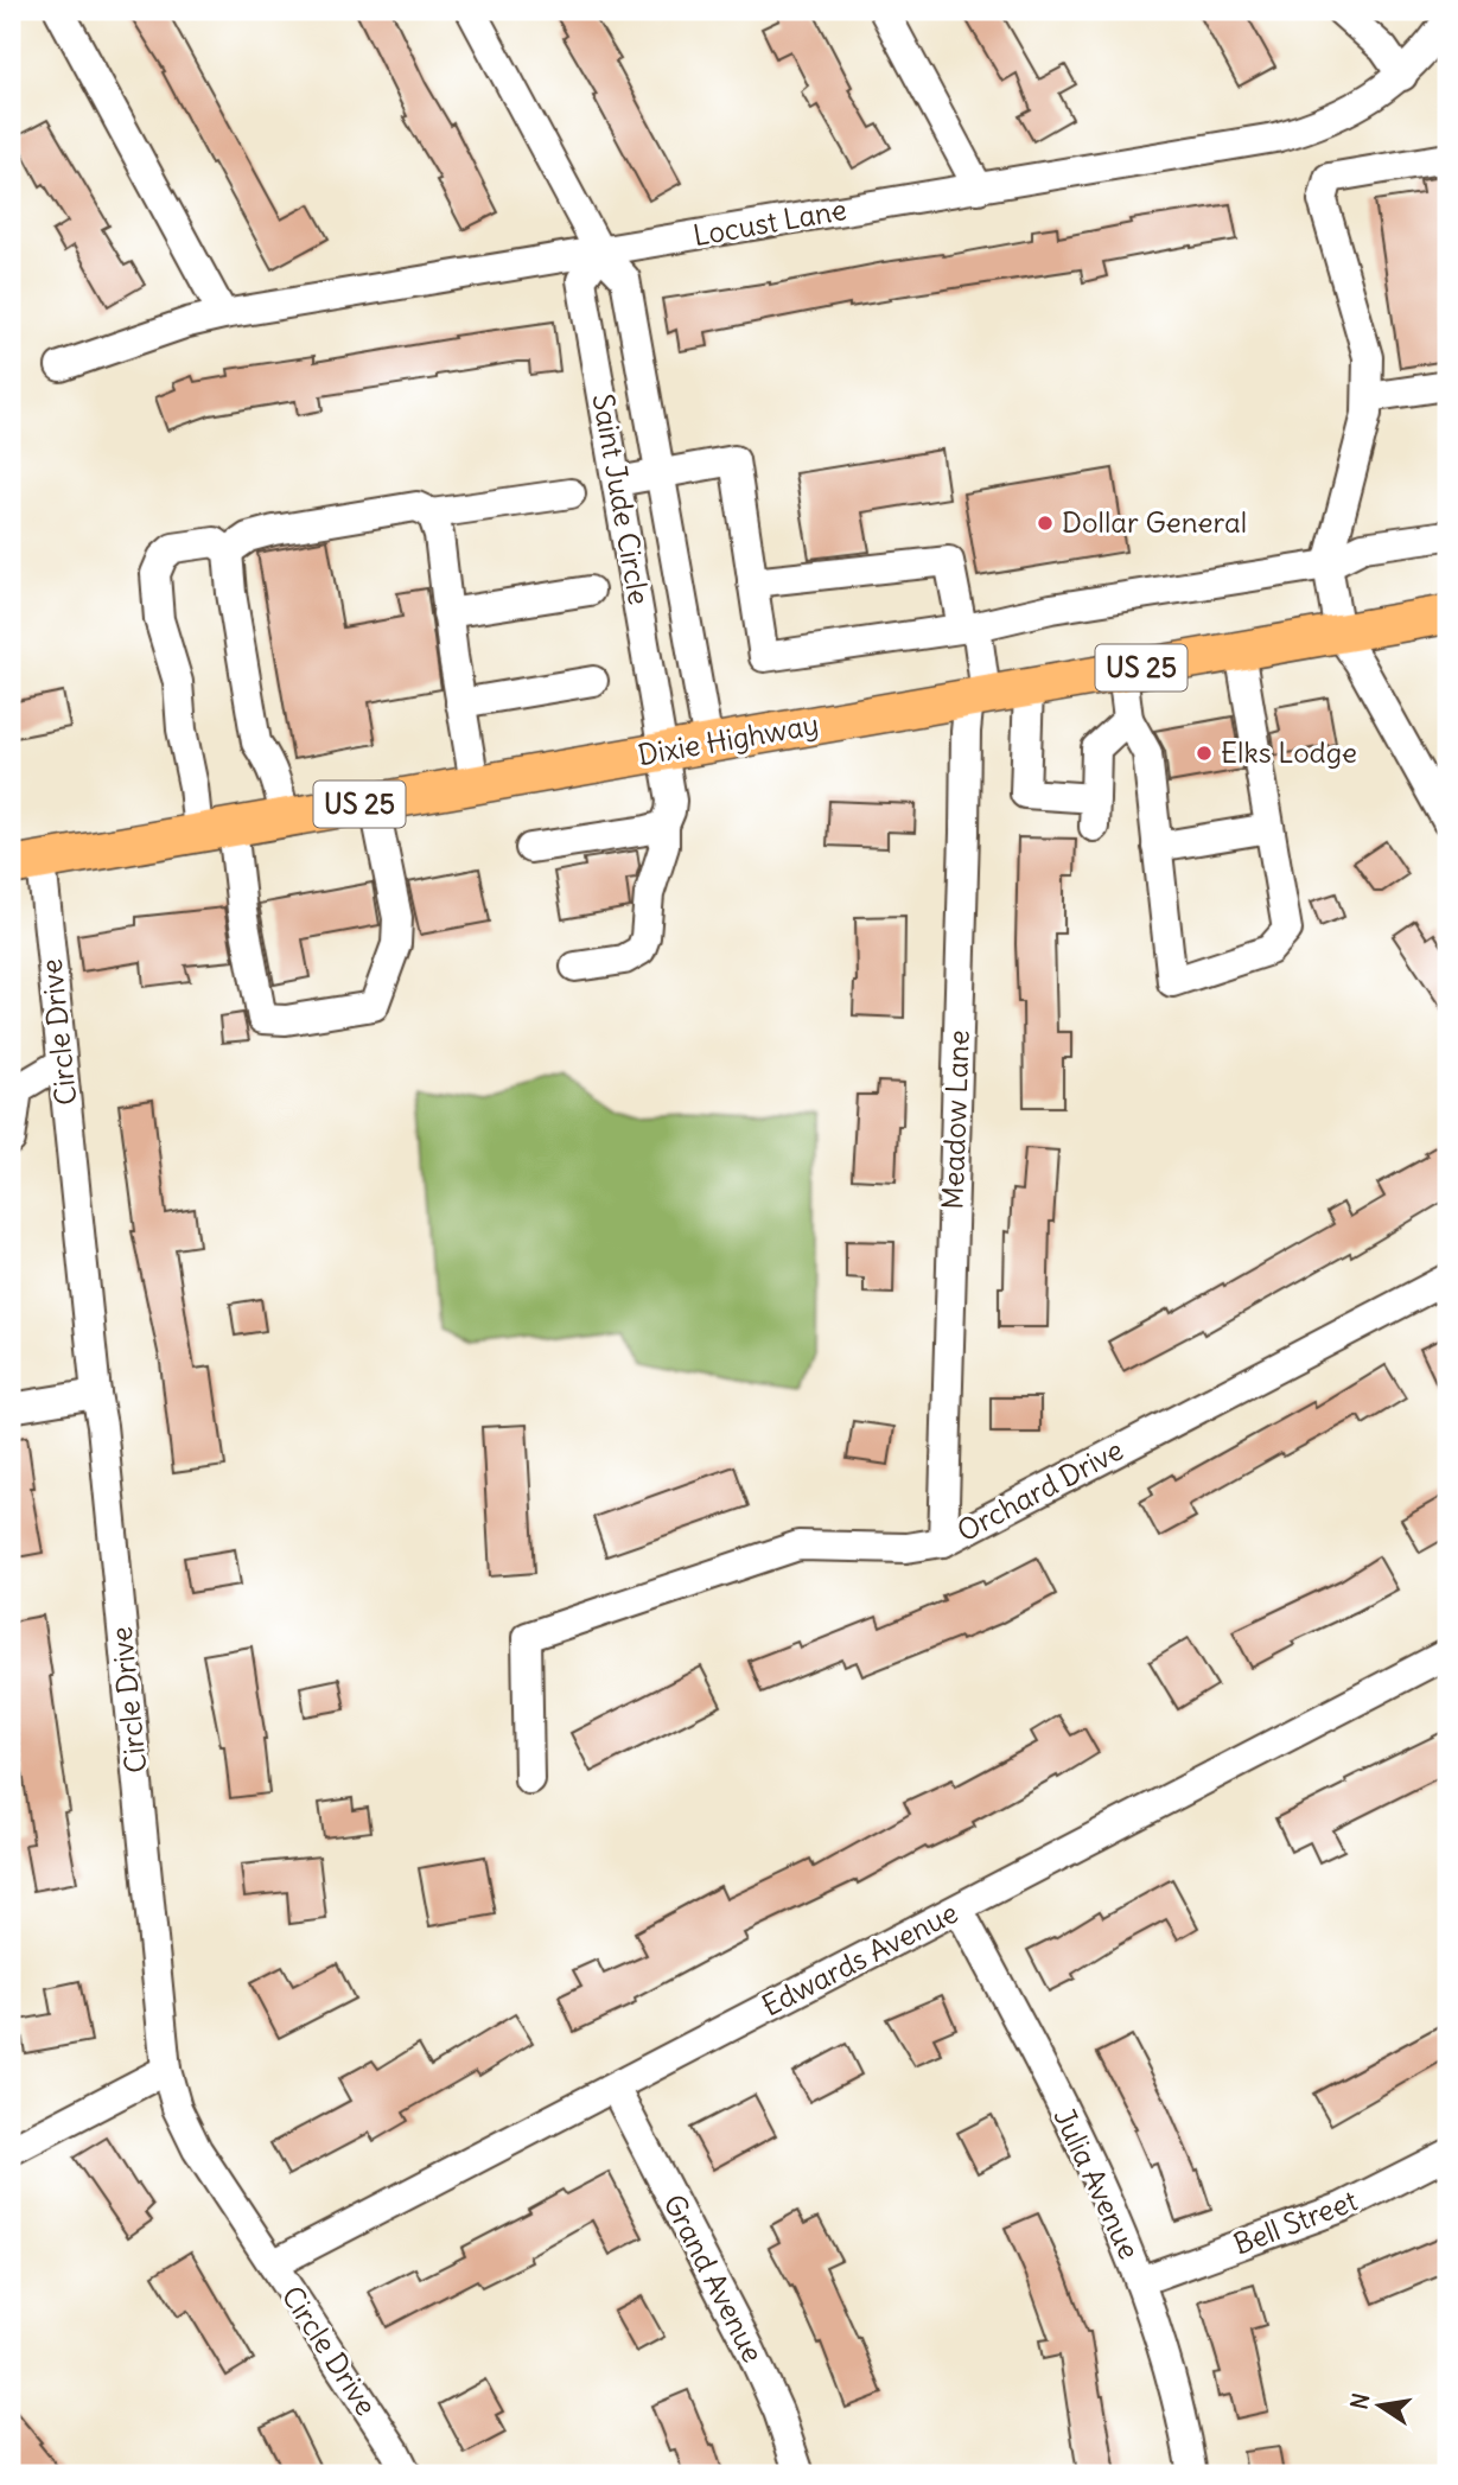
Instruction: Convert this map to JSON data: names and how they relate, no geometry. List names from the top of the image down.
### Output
{
  "streets": {
    "main road": ["US 25", "Dixie Highway"],
    "street": [
      "Locust Lane",
      "Saint Jude Circle",
      "Circle Drive",
      "Meadow Lane",
      "Orchard Drive",
      "Edwards Avenue",
      "Julia Avenue",
      "Bell Street",
      "Grand Avenue"
    ]
  },
  "crossings": [
    ["Locust Lane", "Saint Jude Circle"],
    ["Saint Jude Circle", "Dixie Highway"],
    ["Dixie Highway", "Circle Drive"],
    ["Dixie Highway", "Meadow Lane"],
    ["Circle Drive", "Edwards Avenue"],
    ["Meadow Lane", "Orchard Drive"],
    ["Edwards Avenue", "Julia Avenue"],
    ["Edwards Avenue", "Grand Avenue"],
    ["Julia Avenue", "Bell Street"]
  ],
  "places": ["Dollar General", "Elks Lodge"],
  "north": "left"
}
